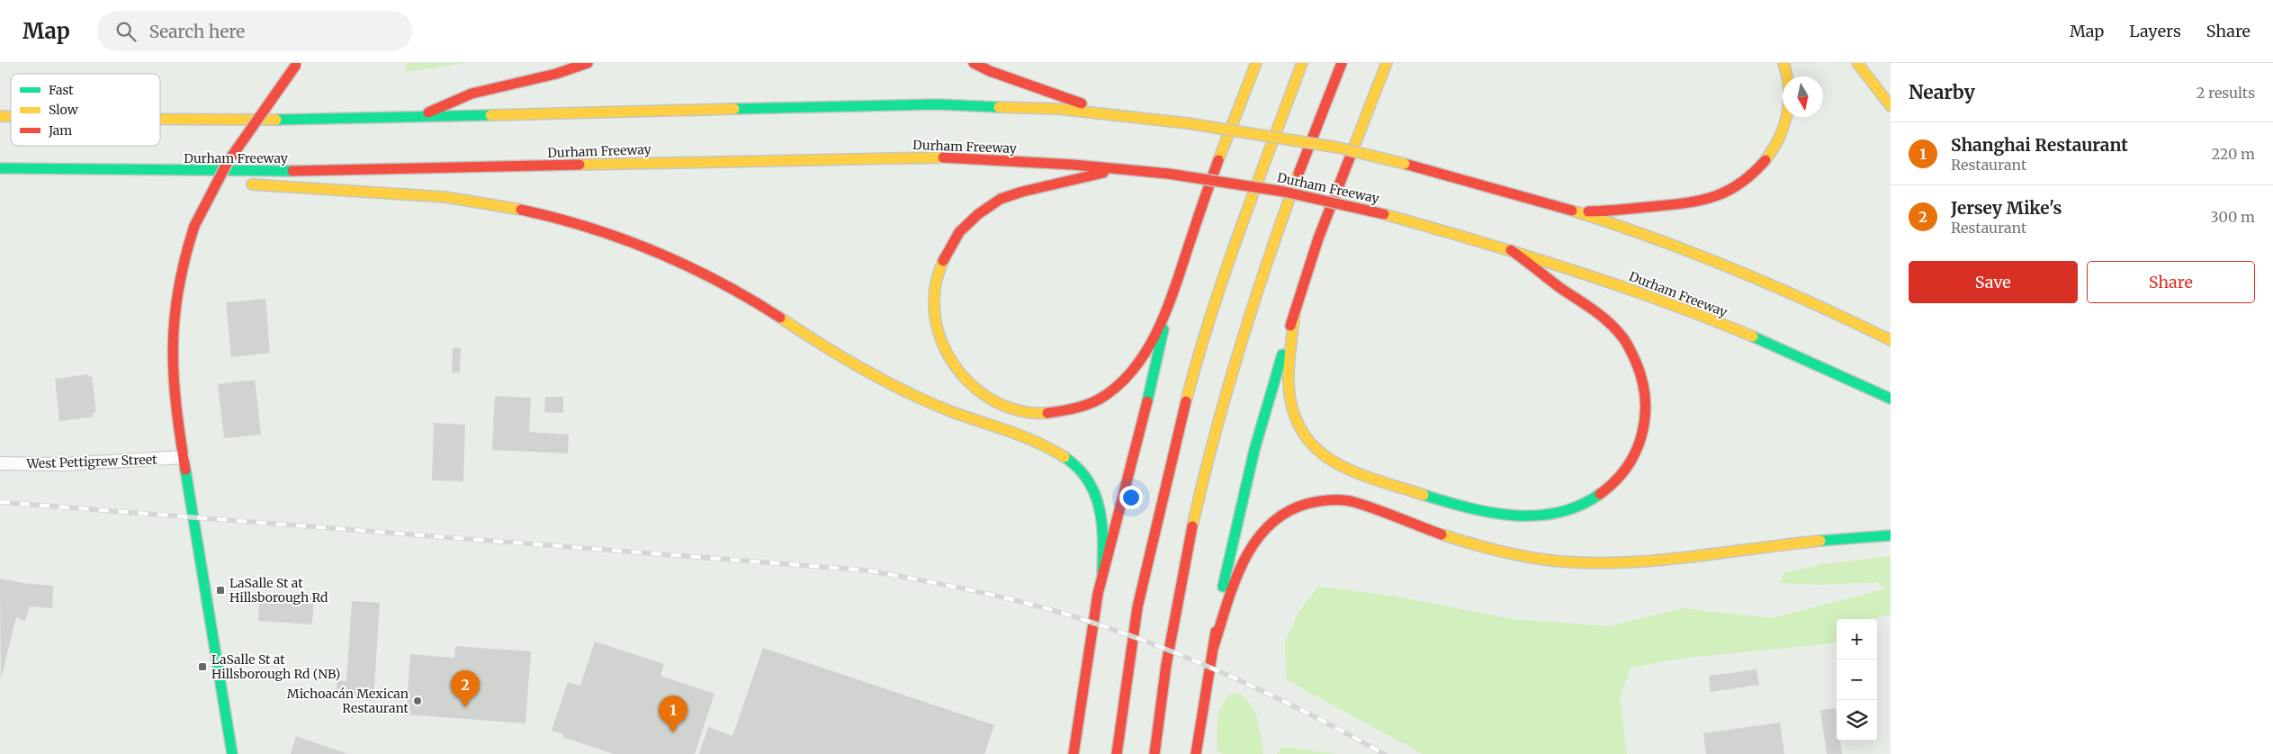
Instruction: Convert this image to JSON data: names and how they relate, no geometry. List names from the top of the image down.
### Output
{
  "streets": {
    "main road": ["Durham Freeway"],
    "street": ["West Pettigrew Street"]
  },
  "places": {
    "transit": ["LaSalle St at Hillsborough Rd", "LaSalle St at Hillsborough Rd (NB)"],
    "other": ["Michoacán Mexican Restaurant"]
  },
  "legend": ["Fast", "Slow", "Jam"],
  "north": "bottom",
  "page": {
    "header": "Map",
    "search": "Search here",
    "nav": ["Map", "Layers", "Share"],
    "heading": ["Nearby", "2 results"],
    "list": [
      {
        "mark": "1",
        "name": "Shanghai Restaurant",
        "note": "Restaurant",
        "value": "220 m"
      },
      {
        "mark": "2",
        "name": "Jersey Mike's",
        "note": "Restaurant",
        "value": "300 m"
      }
    ],
    "buttons": ["Save", "Share"],
    "map_buttons": ["+", "−"],
    "pins": ["2", "1"]
  }
}
